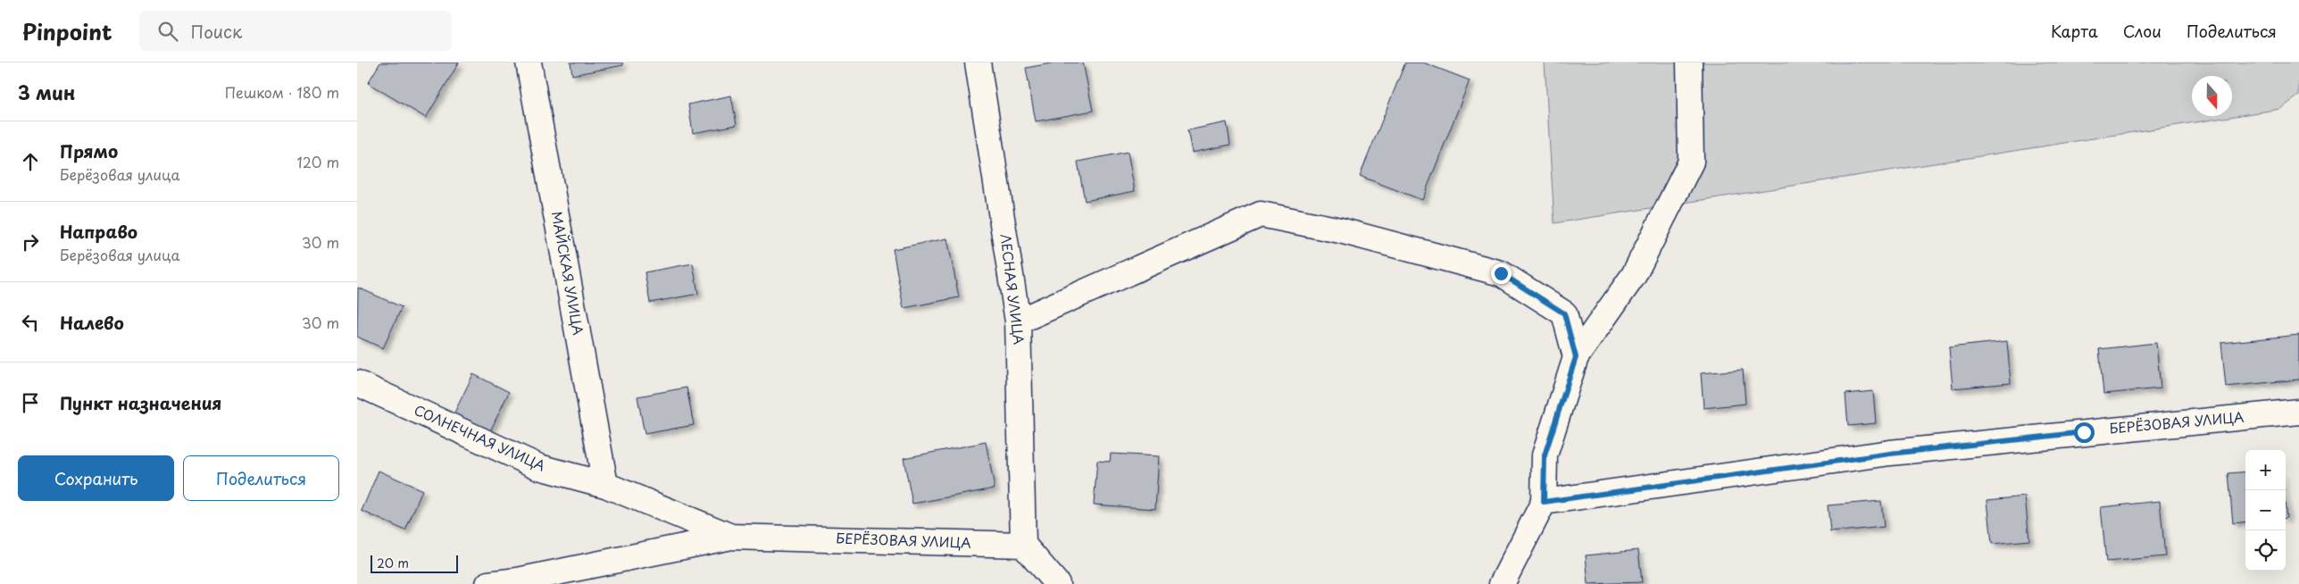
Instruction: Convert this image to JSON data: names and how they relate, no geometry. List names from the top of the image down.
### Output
{
  "streets": {
    "street": [
      "МАЙСКАЯ УЛИЦА",
      "ЛЕСНАЯ УЛИЦА",
      "БЕРЁЗОВАЯ УЛИЦА",
      "СОЛНЕЧНАЯ УЛИЦА"
    ]
  },
  "crossings": [
    ["МАЙСКАЯ УЛИЦА", "БЕРЁЗОВАЯ УЛИЦА"],
    ["МАЙСКАЯ УЛИЦА", "СОЛНЕЧНАЯ УЛИЦА"],
    ["ЛЕСНАЯ УЛИЦА", "БЕРЁЗОВАЯ УЛИЦА"],
    ["БЕРЁЗОВАЯ УЛИЦА", "СОЛНЕЧНАЯ УЛИЦА"]
  ],
  "scale_bar": "20 m",
  "north": "bottom",
  "page": {
    "header": "Pinpoint",
    "search": "Поиск",
    "nav": ["Карта", "Слои", "Поделиться"],
    "heading": ["3 мин", "Пешком · 180 m"],
    "list": [
      ["Прямо", "Берёзовая улица", "120 m"],
      ["Направо", "Берёзовая улица", "30 m"],
      ["Налево", "30 m"],
      "Пункт назначения"
    ],
    "buttons": ["Сохранить", "Поделиться"],
    "map_buttons": ["+", "−"],
    "scale": "20 m"
  }
}
